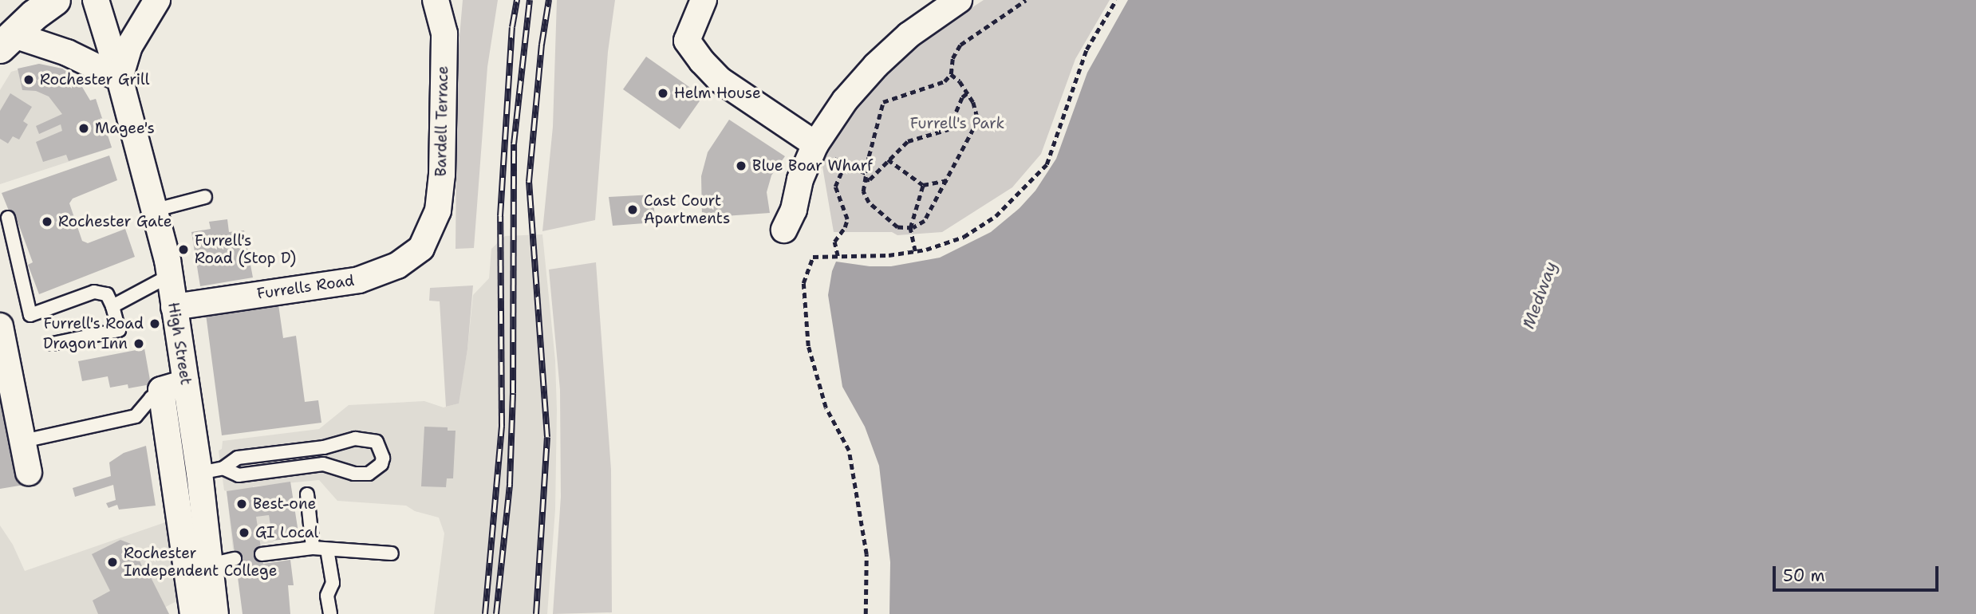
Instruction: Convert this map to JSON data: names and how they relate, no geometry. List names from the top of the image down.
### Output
{
  "streets": {
    "street": ["Bardell Terrace", "Furrells Road", "High Street"]
  },
  "crossings": [
    ["Bardell Terrace", "Furrells Road"],
    ["Furrells Road", "High Street"]
  ],
  "water": ["Medway"],
  "parks": ["Furrell's Park"],
  "places": [
    "Rochester Grill",
    "Helm House",
    "Magee's",
    "Blue Boar Wharf",
    "Cast Court Apartments",
    "Rochester Gate",
    "Furrell's Road (Stop D)",
    "Furrell's Road",
    "Dragon Inn",
    "Best-one",
    "GI Local",
    "Rochester Independent College"
  ],
  "scale_bar": "50 m"
}
